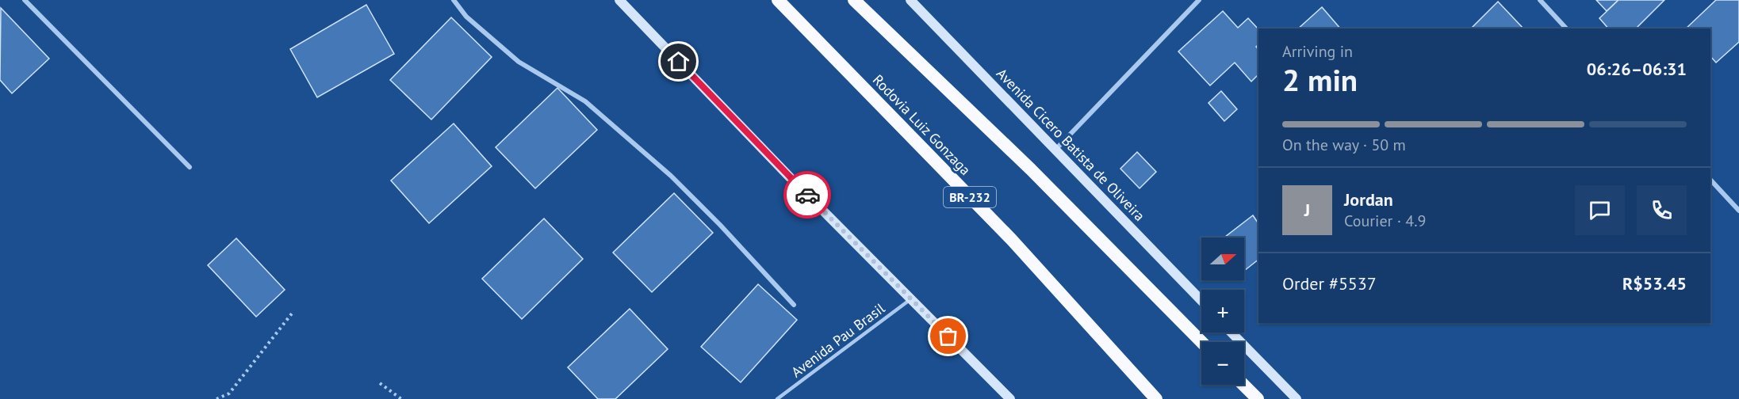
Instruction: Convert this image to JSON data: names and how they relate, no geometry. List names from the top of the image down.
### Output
{
  "streets": {
    "highway": ["Rodovia Luiz Gonzaga", "BR-232"],
    "main road": ["Avenida Cicero Batista de Oliveira"],
    "lane": ["Avenida Pau Brasil"]
  },
  "north": "right",
  "page": {
    "heading": ["2 min", "Arriving in", "06:26–06:31"],
    "panel": [
      "Jordan",
      "Courier · 4.9",
      "Order #5537",
      "R$53.45"
    ],
    "bar": "On the way · 50 m",
    "round": "J",
    "map_buttons": ["+", "−"]
  }
}
